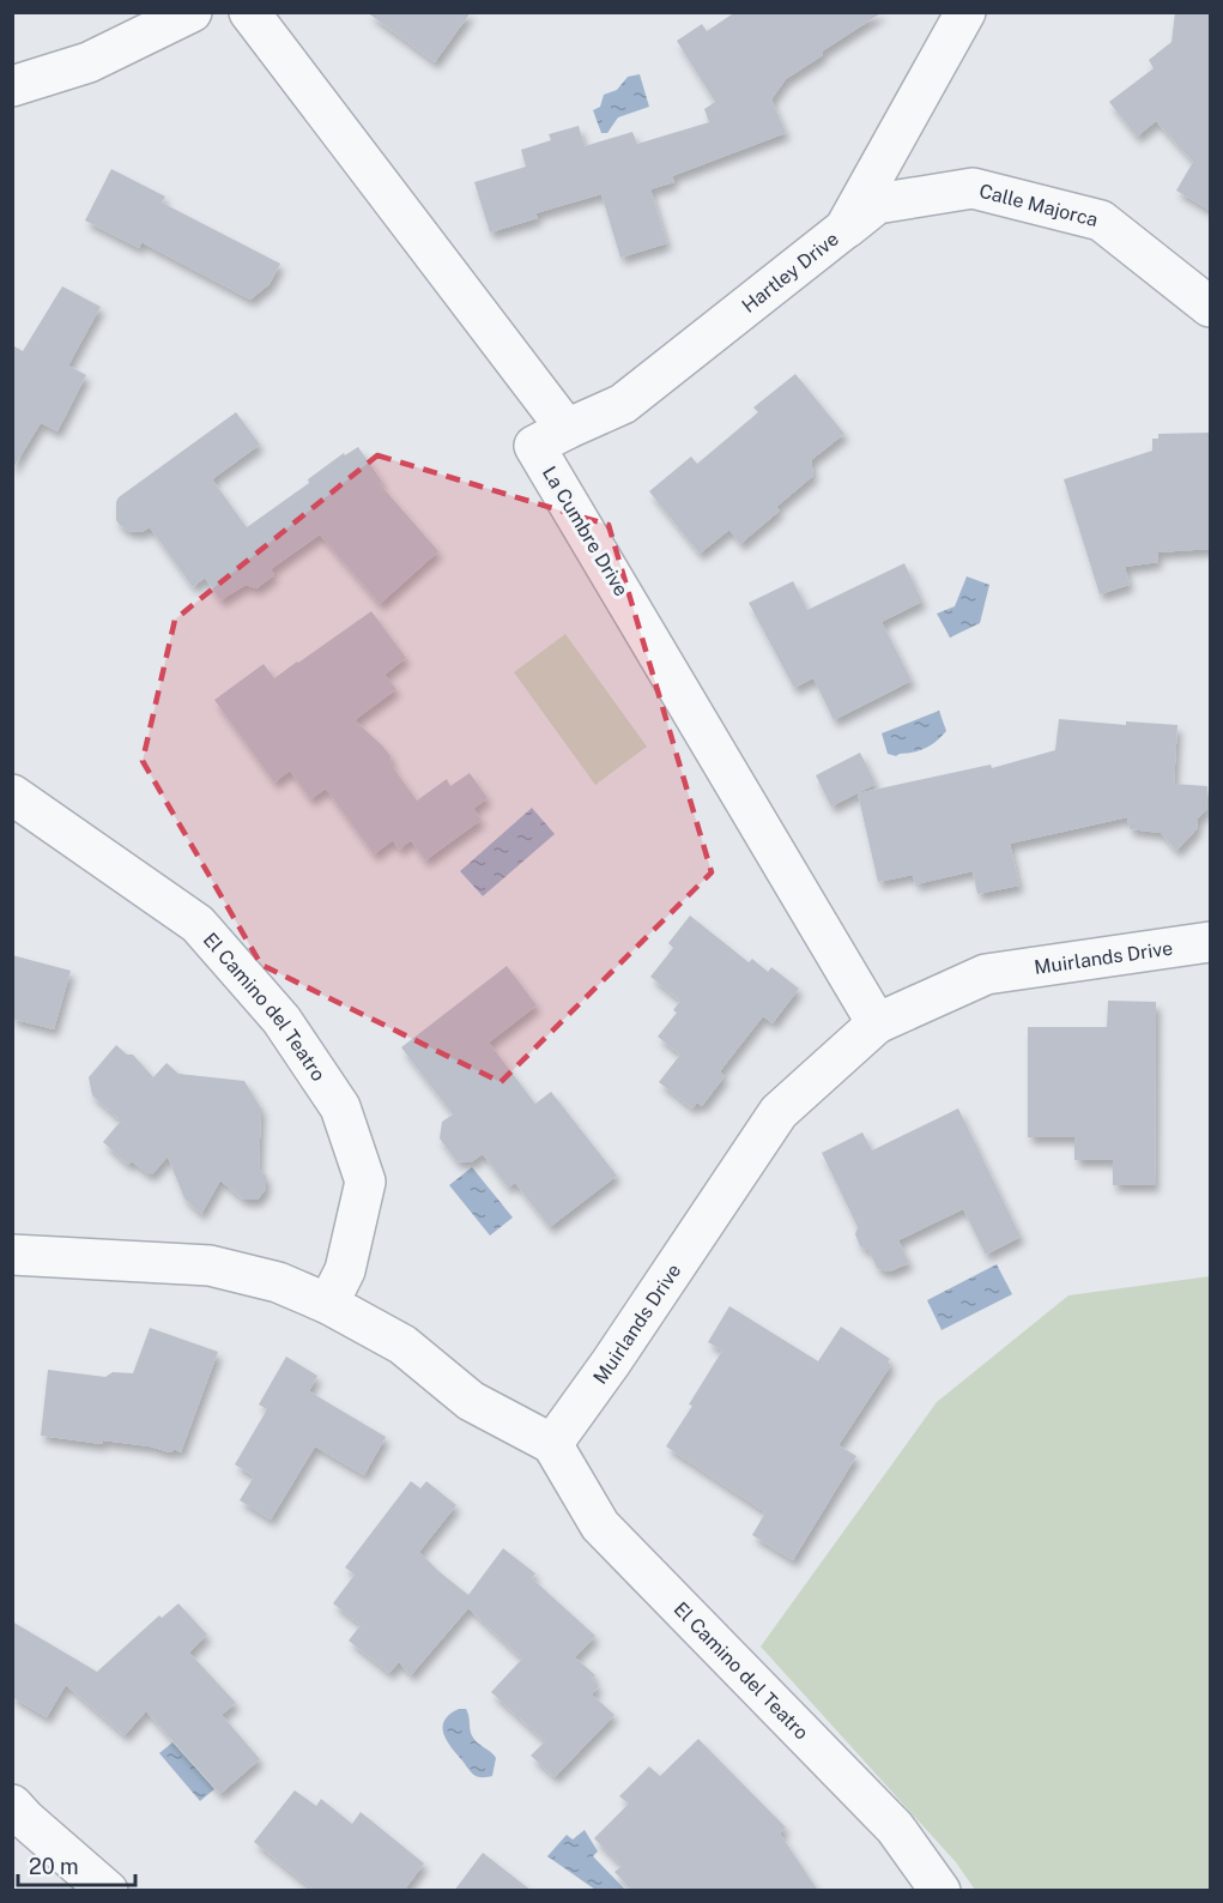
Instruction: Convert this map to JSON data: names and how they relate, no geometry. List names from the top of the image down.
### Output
{
  "streets": {
    "street": [
      "Calle Majorca",
      "Hartley Drive",
      "La Cumbre Drive",
      "Muirlands Drive",
      "El Camino del Teatro"
    ]
  },
  "crossings": [
    ["Calle Majorca", "Hartley Drive"],
    ["Hartley Drive", "La Cumbre Drive"],
    ["La Cumbre Drive", "Muirlands Drive"],
    ["Muirlands Drive", "El Camino del Teatro"]
  ],
  "scale_bar": "20 m"
}
